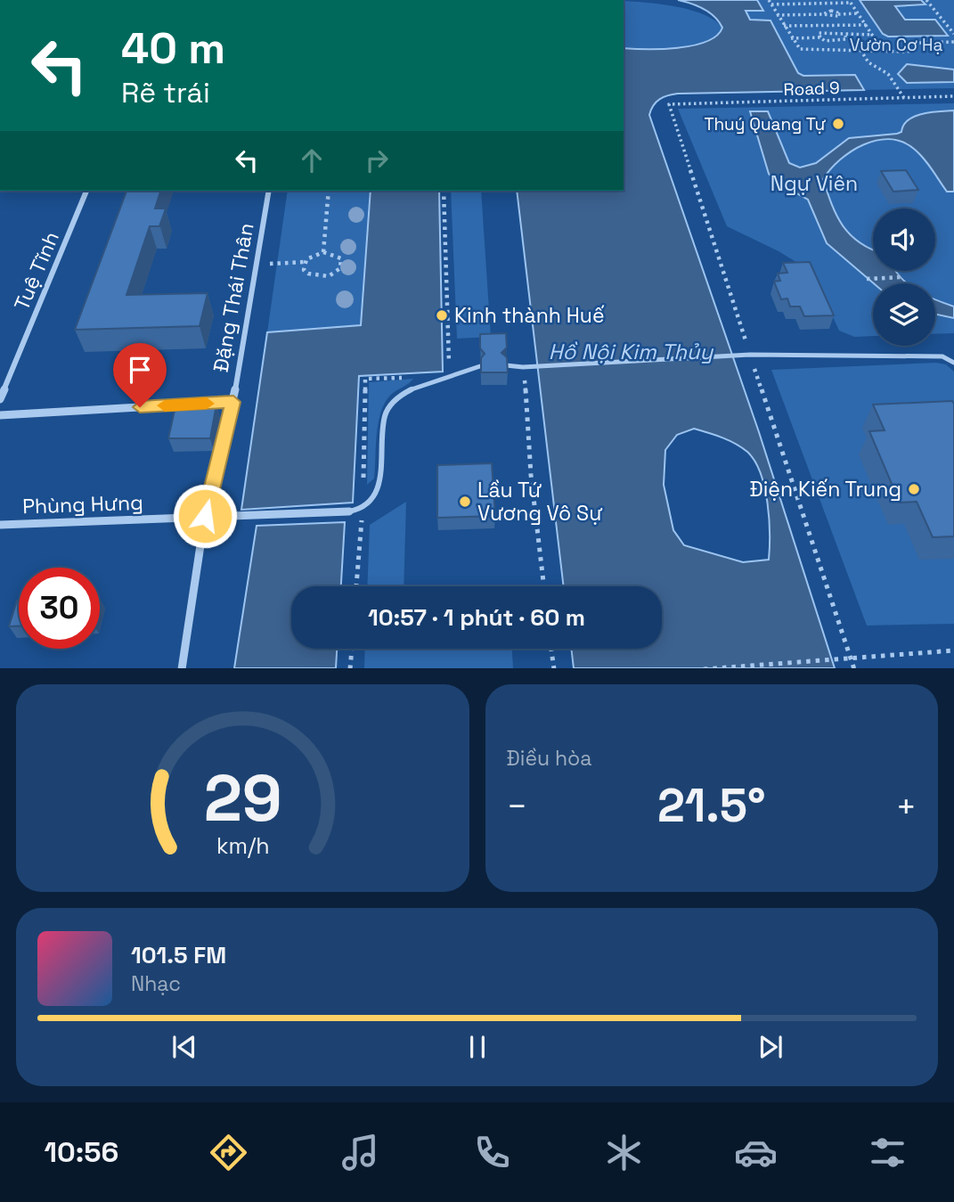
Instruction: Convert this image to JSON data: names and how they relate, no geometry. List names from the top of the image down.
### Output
{
  "streets": {
    "street": ["Tuệ Tĩnh", "Đặng Thái Thân", "Phùng Hưng"],
    "path": ["Road 9"]
  },
  "crossings": [
    ["Đặng Thái Thân", "Phùng Hưng"]
  ],
  "water": ["Hồ Nội Kim Thủy"],
  "parks": ["Vườn Cơ Hạ", "Ngự Viên"],
  "places": [
    "Thuý Quang Tự",
    "Kinh thành Huế",
    "Điện Kiến Trung",
    "Lầu Tứ Vương Vô Sự"
  ],
  "page": {
    "turn": ["40 m", "Rẽ trái"],
    "limit": "30",
    "trip": "10:57 · 1 phút · 60 m",
    "tile": "Điều hòa",
    "heat": ["−", "21.5°", "+"],
    "song": ["101.5 FM", "Nhạc"],
    "tabs": "10:56",
    "gauge": ["29", "km/h"]
  }
}
